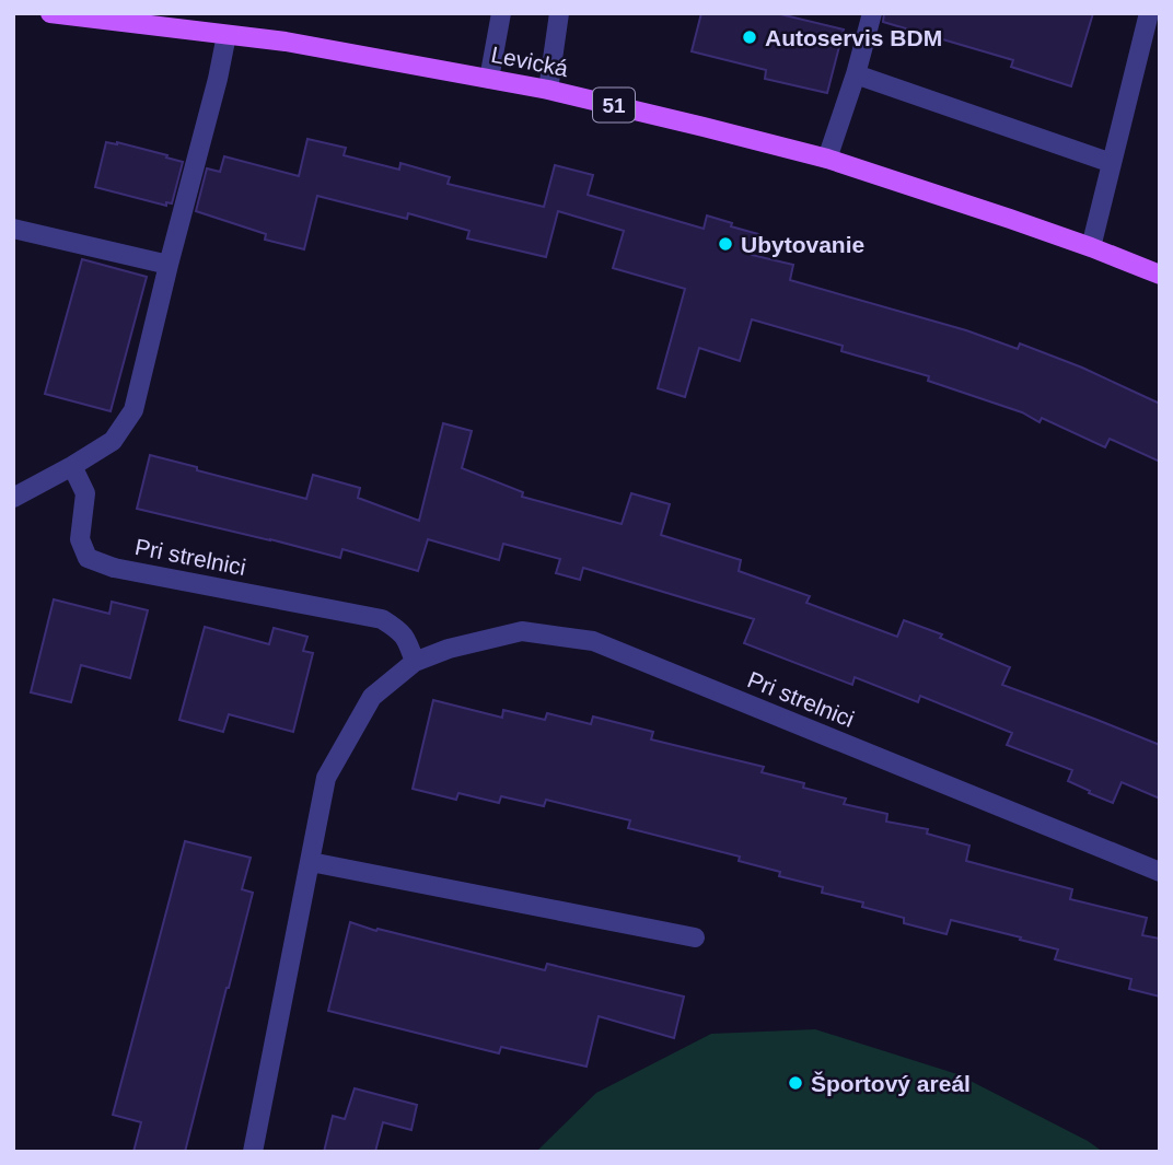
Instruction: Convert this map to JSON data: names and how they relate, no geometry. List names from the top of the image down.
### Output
{
  "streets": {
    "main road": ["Levická", "51"],
    "street": ["Pri strelnici"]
  },
  "places": ["Autoservis BDM", "Ubytovanie", "Športový areál"]
}
